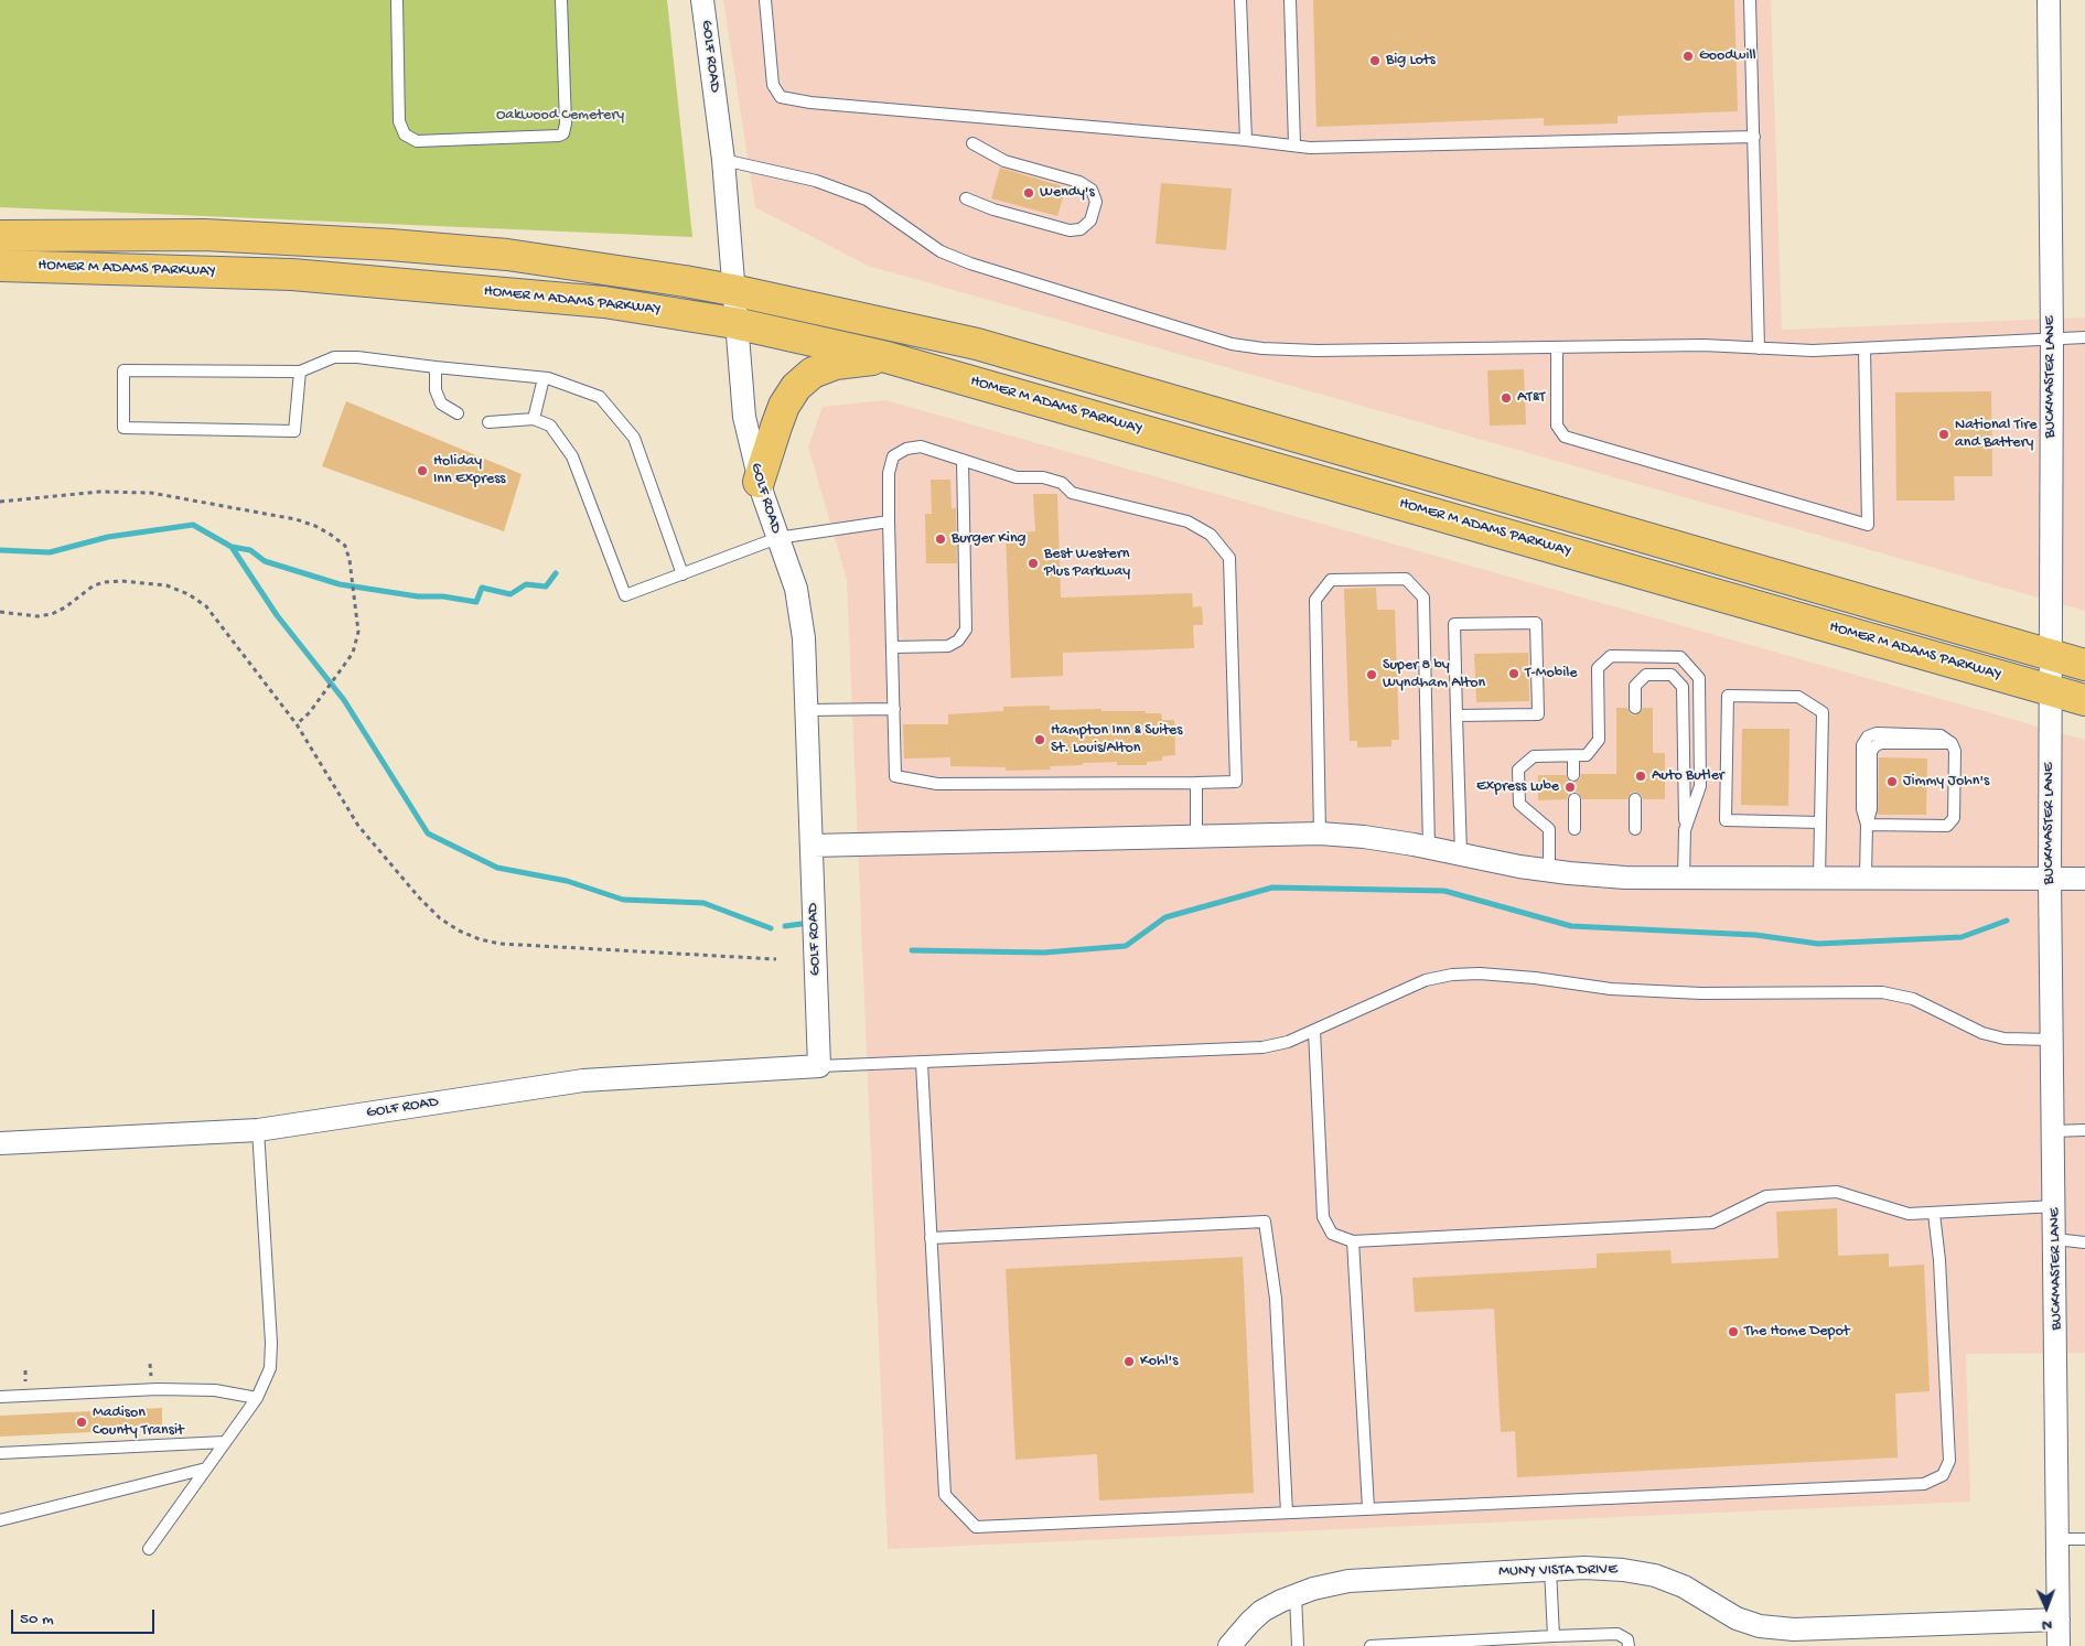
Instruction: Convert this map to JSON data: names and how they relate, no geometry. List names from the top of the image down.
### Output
{
  "streets": {
    "main road": ["HOMER M ADAMS PARKWAY"],
    "street": ["GOLF ROAD", "BUCKMASTER LANE", "MUNY VISTA DRIVE"]
  },
  "crossings": [
    ["GOLF ROAD", "HOMER M ADAMS PARKWAY"],
    ["HOMER M ADAMS PARKWAY", "BUCKMASTER LANE"],
    ["BUCKMASTER LANE", "MUNY VISTA DRIVE"]
  ],
  "parks": ["Oakwood Cemetery"],
  "places": [
    "Goodwill",
    "Big Lots",
    "Wendy's",
    "AT&T",
    "National Tire and Battery",
    "Holiday Inn Express",
    "Burger King",
    "Best Western Plus Parkway",
    "T-Mobile",
    "Super 8 by Wyndham Alton",
    "Hampton Inn & Suites St. Louis/Alton",
    "Auto Butler",
    "Jimmy John's",
    "Express Lube",
    "The Home Depot",
    "Kohl's",
    "Madison County Transit"
  ],
  "scale_bar": "50 m",
  "north": "bottom"
}
